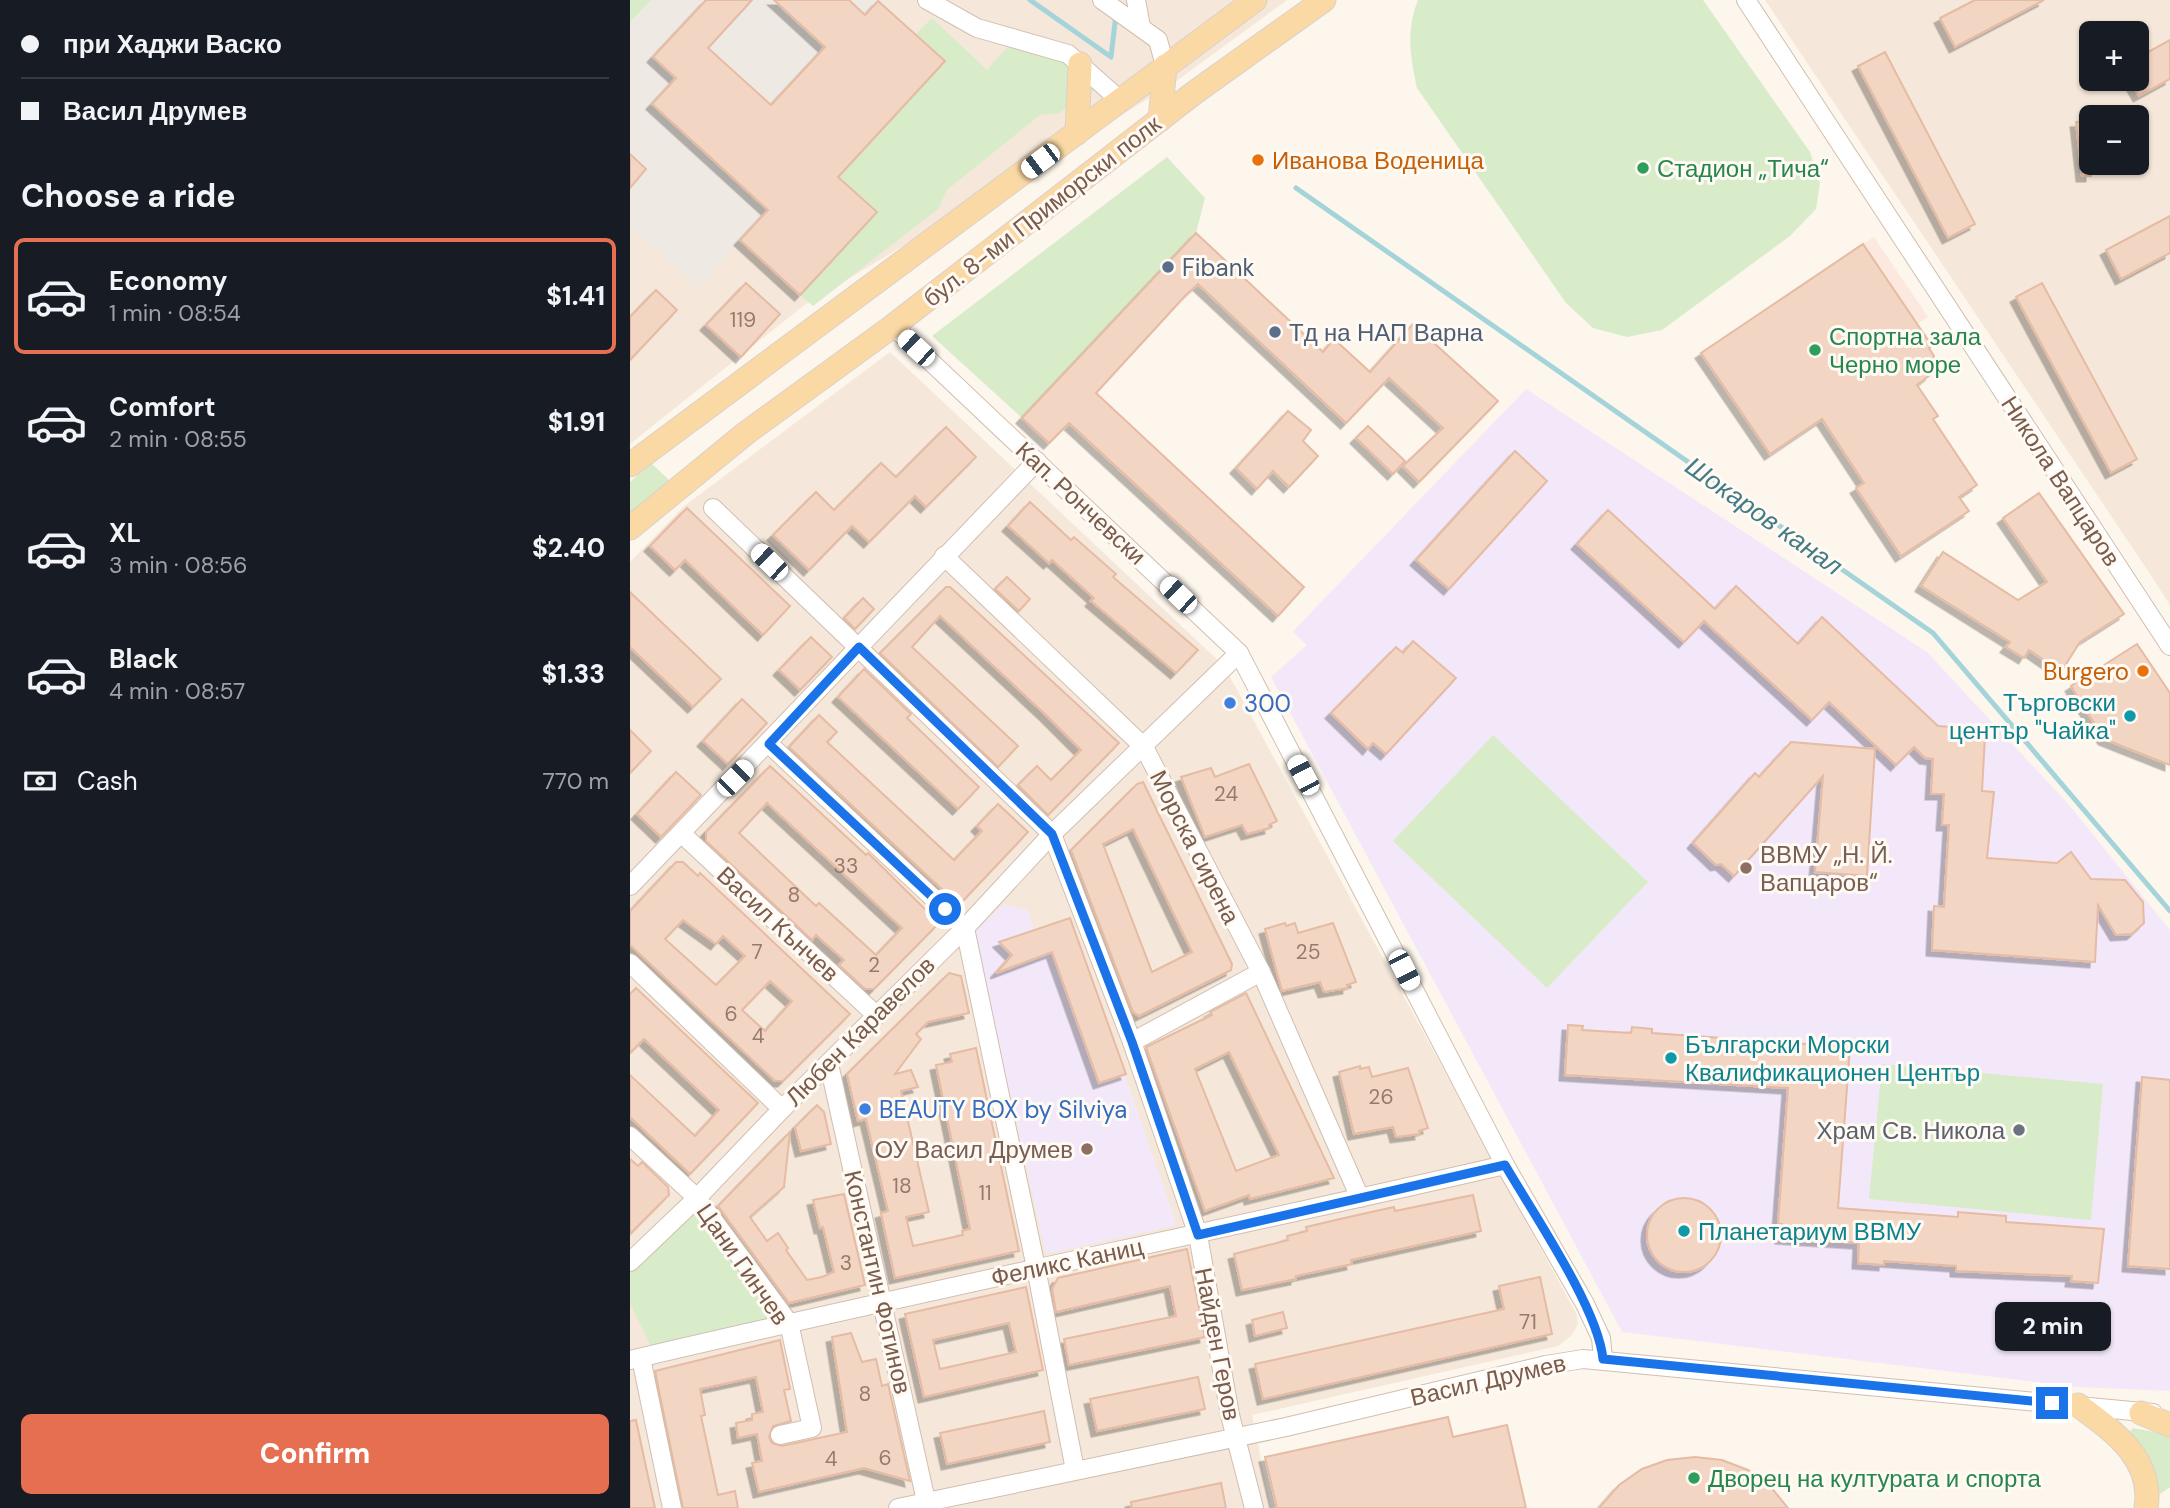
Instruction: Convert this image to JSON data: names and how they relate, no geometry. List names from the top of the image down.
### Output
{
  "streets": {
    "main road": ["бул. 8-ми Приморски полк"],
    "street": [
      "Никола Вапцаров",
      "Кап. Рончевски",
      "Морска сирена",
      "Васил Кънчев",
      "Любен Каравелов",
      "Феликс Каниц",
      "Цани Гинчев",
      "Константин Фотинов",
      "Найден Геров",
      "Васил Друмев"
    ]
  },
  "crossings": [
    ["бул. 8-ми Приморски полк", "Кап. Рончевски"],
    ["Кап. Рончевски", "Любен Каравелов"],
    ["Кап. Рончевски", "Феликс Каниц"],
    ["Кап. Рончевски", "Васил Друмев"],
    ["Морска сирена", "Любен Каравелов"],
    ["Морска сирена", "Феликс Каниц"],
    ["Васил Кънчев", "Любен Каравелов"],
    ["Любен Каравелов", "Цани Гинчев"],
    ["Любен Каравелов", "Константин Фотинов"],
    ["Любен Каравелов", "Найден Геров"],
    ["Феликс Каниц", "Цани Гинчев"],
    ["Феликс Каниц", "Константин Фотинов"],
    ["Феликс Каниц", "Найден Геров"],
    ["Константин Фотинов", "Васил Друмев"],
    ["Найден Геров", "Васил Друмев"]
  ],
  "water": ["Шокаров канал"],
  "places": [
    "Иванова Воденица",
    "Стадион „Тича“",
    "Fibank",
    "Тд на НАП Варна",
    "Спортна зала Черно море",
    "Burgero",
    "300",
    "Търговски център \"Чайка\"",
    "ВВМУ „Н. Й. Вапцаров“",
    "Български Морски Квалификационен Център",
    "BEAUTY BOX by Silviya",
    "Храм Св. Никола",
    "ОУ Васил Друмев",
    "Планетариум ВВМУ",
    "Дворец на културата и спорта"
  ],
  "house_numbers": [
    "119",
    "24",
    "33",
    "8",
    "7",
    "25",
    "2",
    "6",
    "4",
    "26",
    "18",
    "11",
    "3",
    "71",
    "8",
    "6",
    "4"
  ],
  "page": {
    "banner": ["при Хаджи Васко", "Васил Друмев"],
    "map_buttons": ["+", "−"],
    "heading": "Choose a ride",
    "list": [
      {
        "name": "Economy",
        "note": "1 min · 08:54",
        "value": "$1.41"
      },
      {
        "name": "Comfort",
        "note": "2 min · 08:55",
        "value": "$1.91"
      },
      {
        "name": "XL",
        "note": "3 min · 08:56",
        "value": "$2.40"
      },
      {
        "name": "Black",
        "note": "4 min · 08:57",
        "value": "$1.33"
      }
    ],
    "pay": ["Cash", "770 m"],
    "bubble": "2 min",
    "buttons": "Confirm"
  }
}
